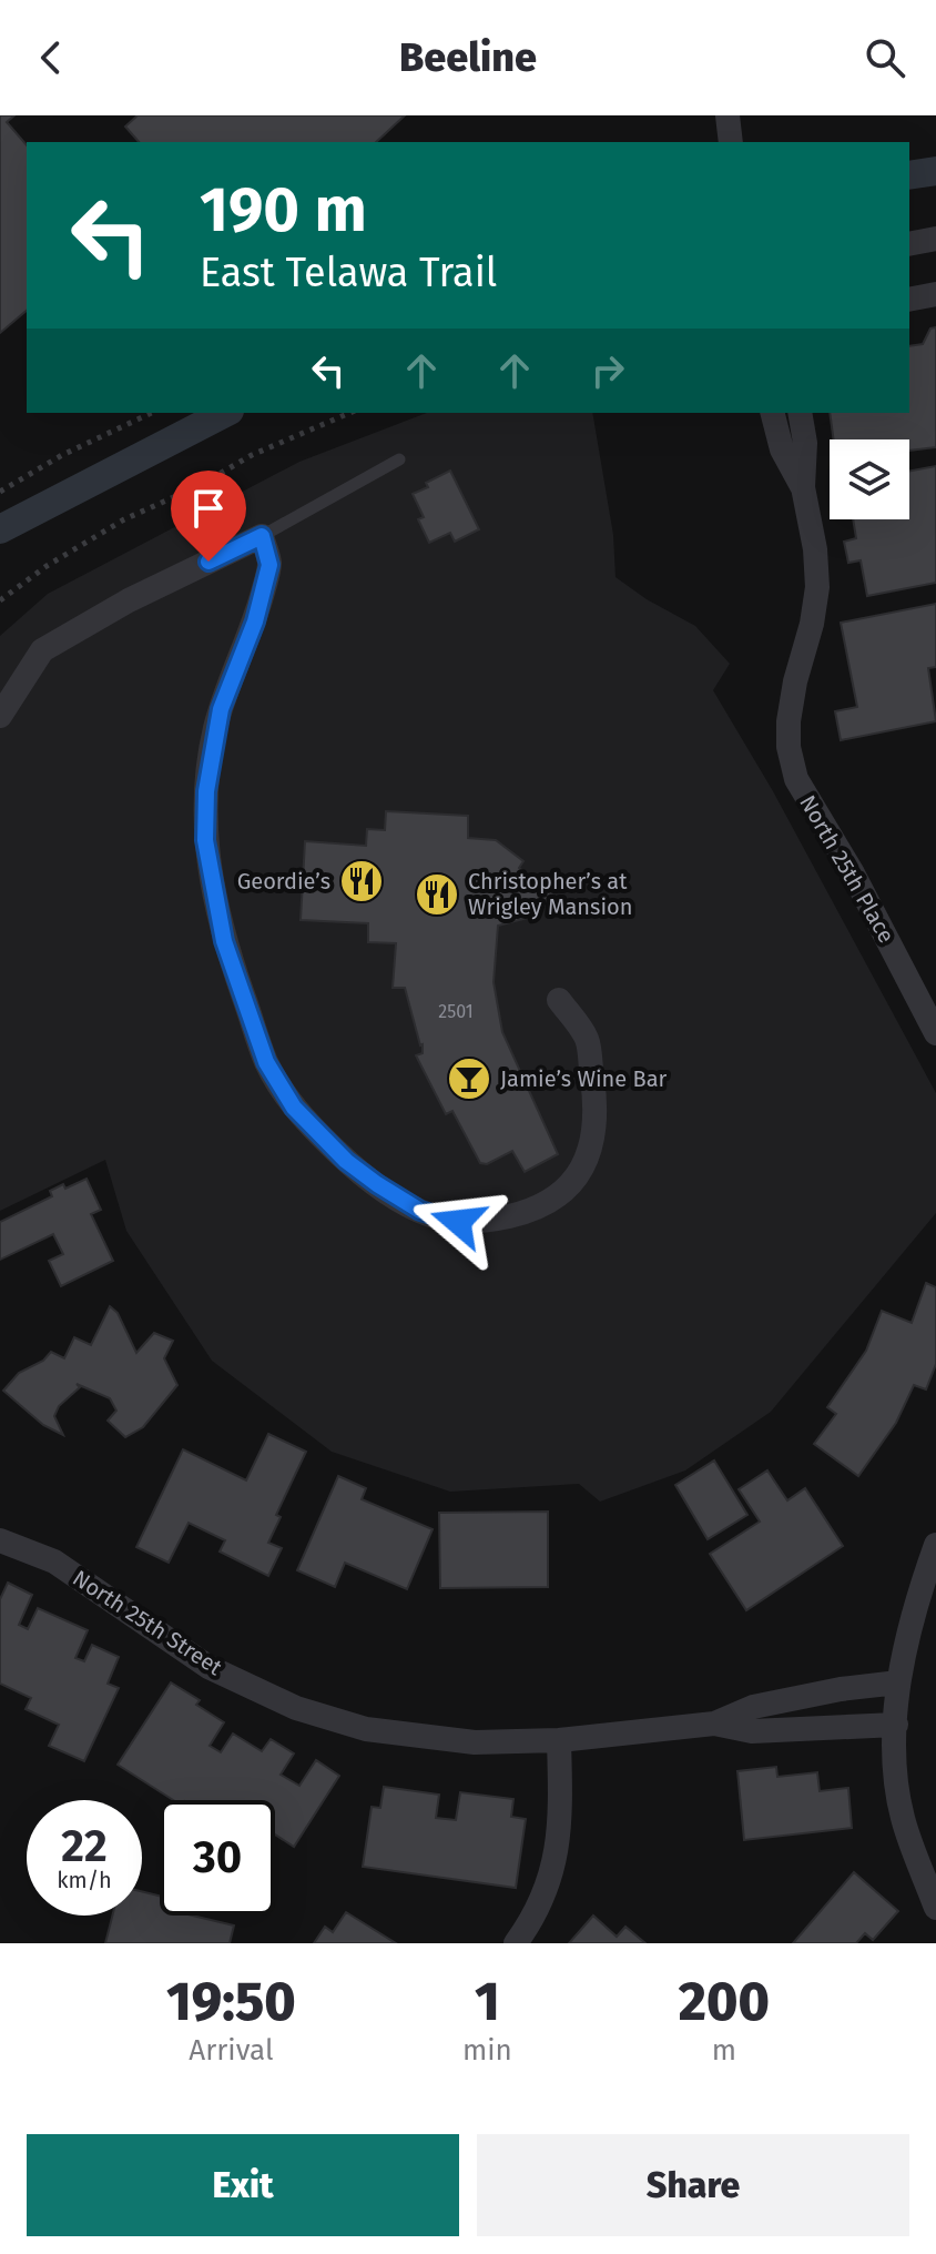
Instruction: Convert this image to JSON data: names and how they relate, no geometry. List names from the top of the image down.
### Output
{
  "streets": {
    "street": ["North 25th Place", "North 25th Street"]
  },
  "places": {
    "restaurant": ["Geordie’s", "Christopher’s at Wrigley Mansion"],
    "bar": ["Jamie’s Wine Bar"]
  },
  "house_numbers": ["2501"],
  "page": {
    "header": "Beeline",
    "turn": ["190 m", "East Telawa Trail"],
    "speed": "22 km/h",
    "limit": "30",
    "eta": [
      "19:50",
      "Arrival",
      "1",
      "min",
      "200",
      "m"
    ],
    "buttons": ["Exit", "Share"]
  }
}
